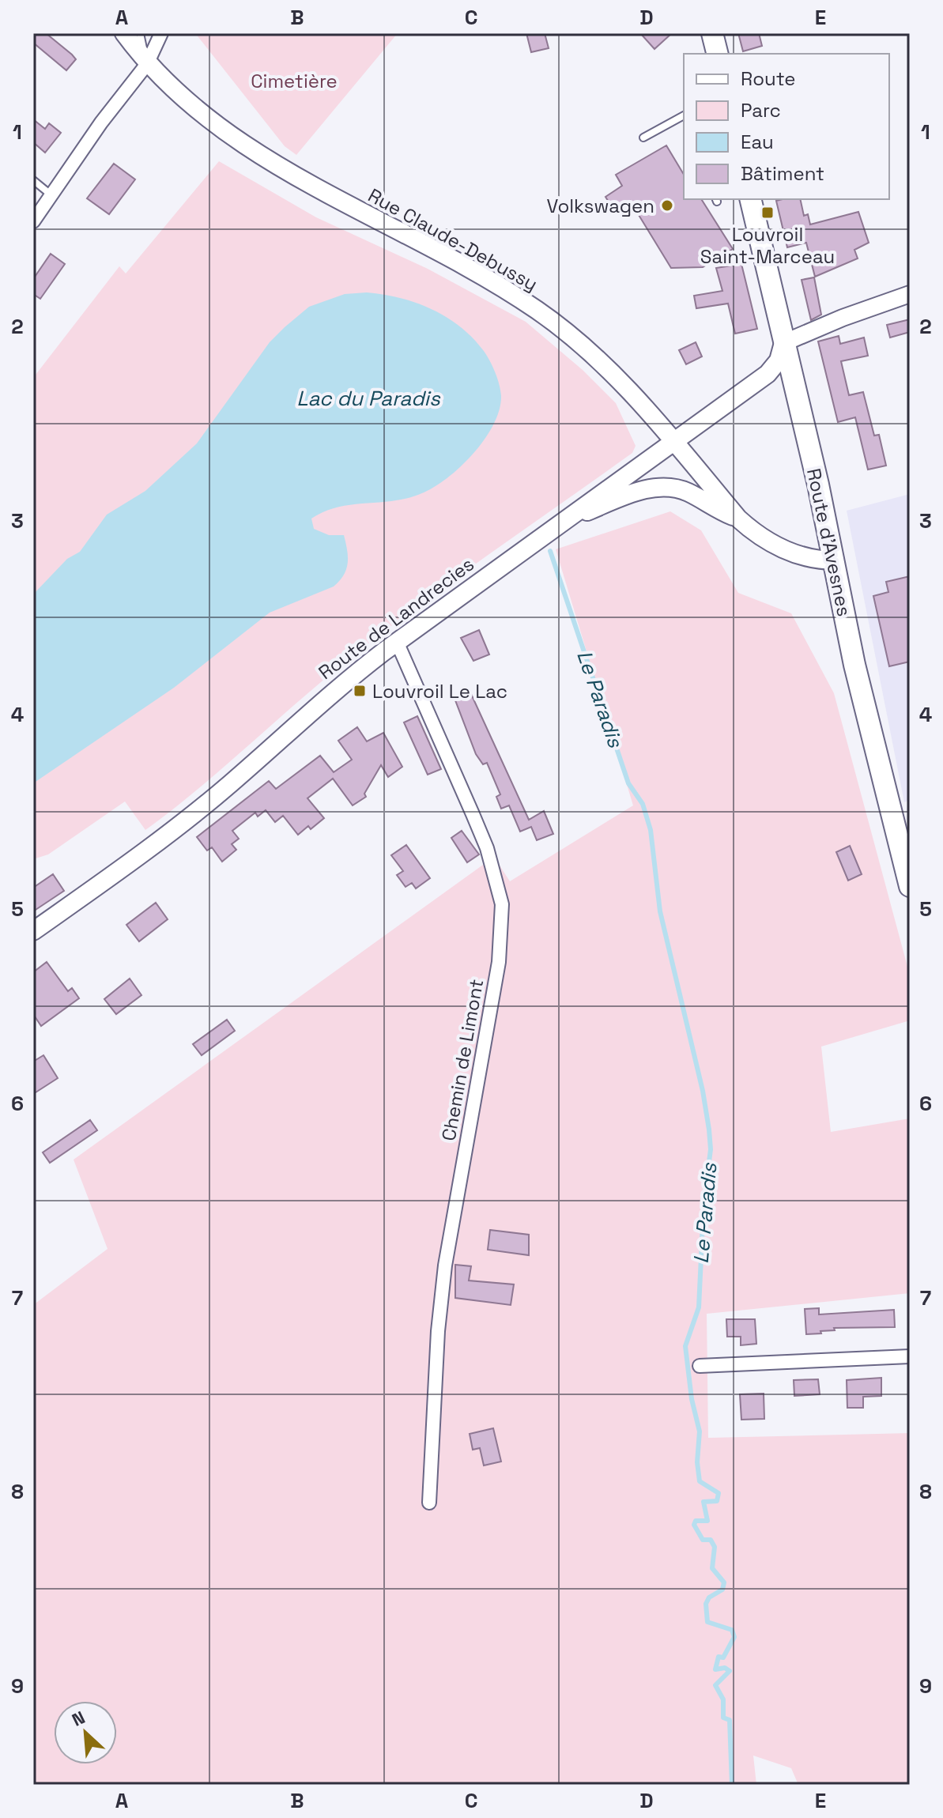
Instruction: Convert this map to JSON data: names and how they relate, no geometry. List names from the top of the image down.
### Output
{
  "streets": {
    "main road": ["Rue Claude-Debussy", "Route d'Avesnes", "Route de Landrecies"],
    "street": ["Chemin de Limont"]
  },
  "crossings": [
    ["Rue Claude-Debussy", "Route d'Avesnes"],
    ["Rue Claude-Debussy", "Route de Landrecies"],
    ["Route d'Avesnes", "Route de Landrecies"],
    ["Route de Landrecies", "Chemin de Limont"]
  ],
  "water": ["Lac du Paradis", "Le Paradis"],
  "parks": ["Cimetière"],
  "places": {
    "other": ["Volkswagen"],
    "transit": ["Louvroil Saint-Marceau", "Louvroil Le Lac"]
  },
  "legend": [
    "Route",
    "Parc",
    "Eau",
    "Bâtiment"
  ],
  "north": "top left",
  "grid": {
    "columns": [
      "A",
      "B",
      "C",
      "D",
      "E"
    ],
    "rows": [
      "1",
      "2",
      "3",
      "4",
      "5",
      "6",
      "7",
      "8",
      "9"
    ]
  }
}
